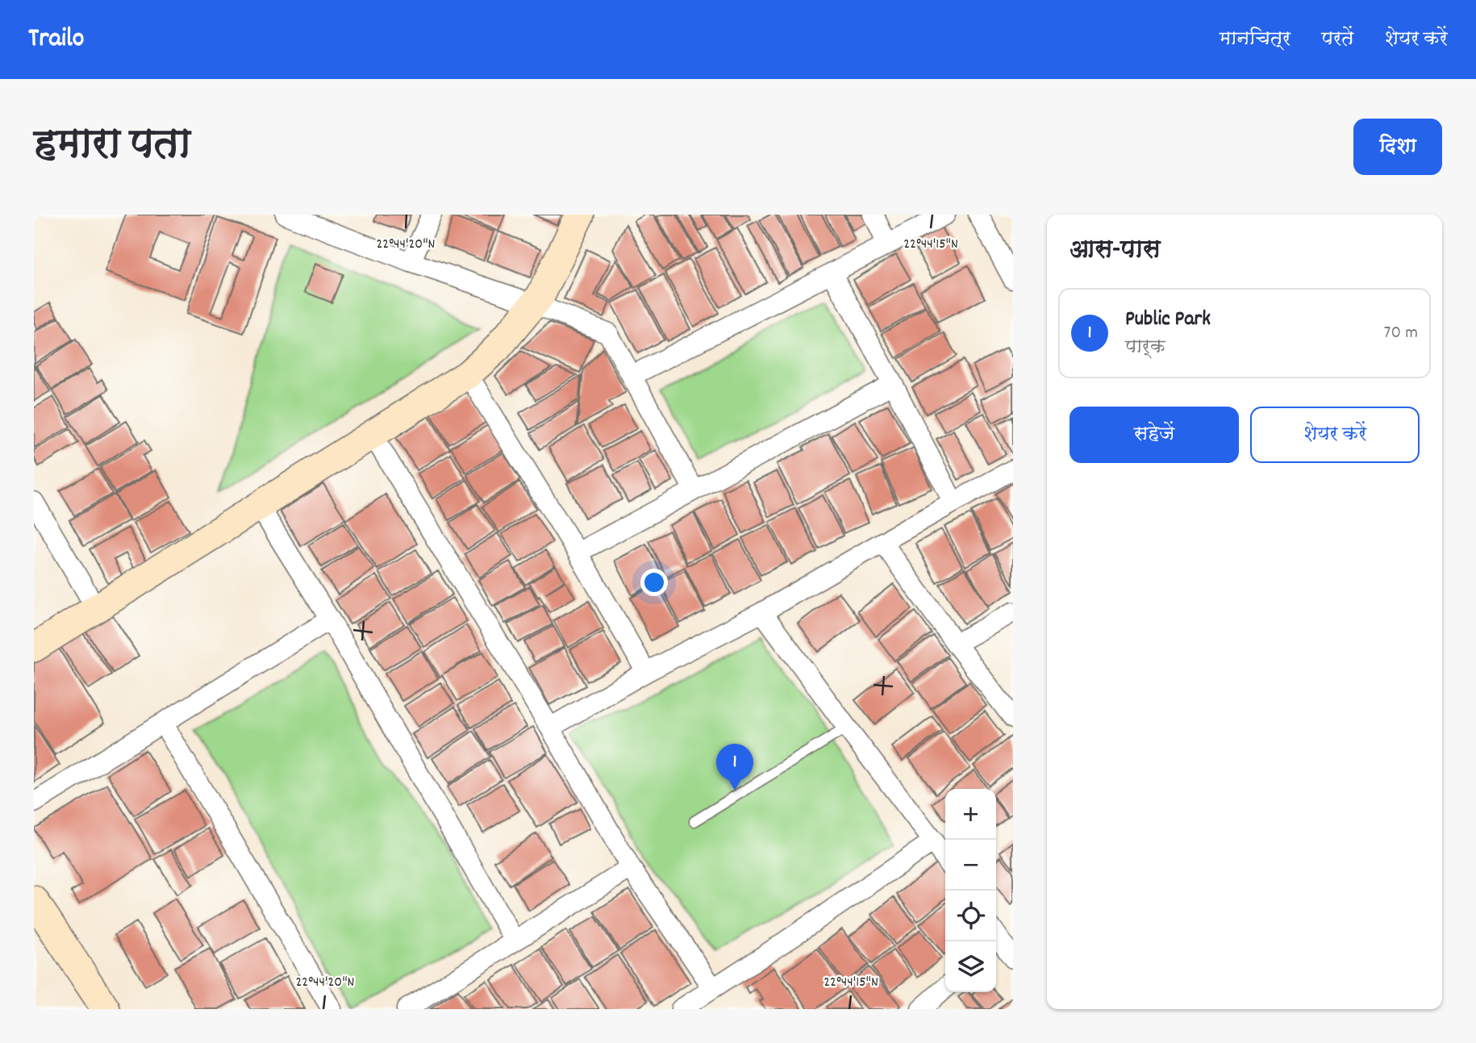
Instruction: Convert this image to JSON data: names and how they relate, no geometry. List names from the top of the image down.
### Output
{
  "page": {
    "header": "Trailo",
    "nav": ["मानचित्र", "परतें", "शेयर करें"],
    "title": "हमारा पता",
    "buttons": [
      "दिशा",
      ["सहेजें", "शेयर करें"]
    ],
    "heading": "आस-पास",
    "list": [
      {
        "mark": "1",
        "name": "Public Park",
        "note": "पार्क",
        "value": "70 m"
      }
    ],
    "pins": "1",
    "map_buttons": ["+", "−"]
  },
  "coordinates": ["22°44'20\"N", "22°44'15\"N"]
}
